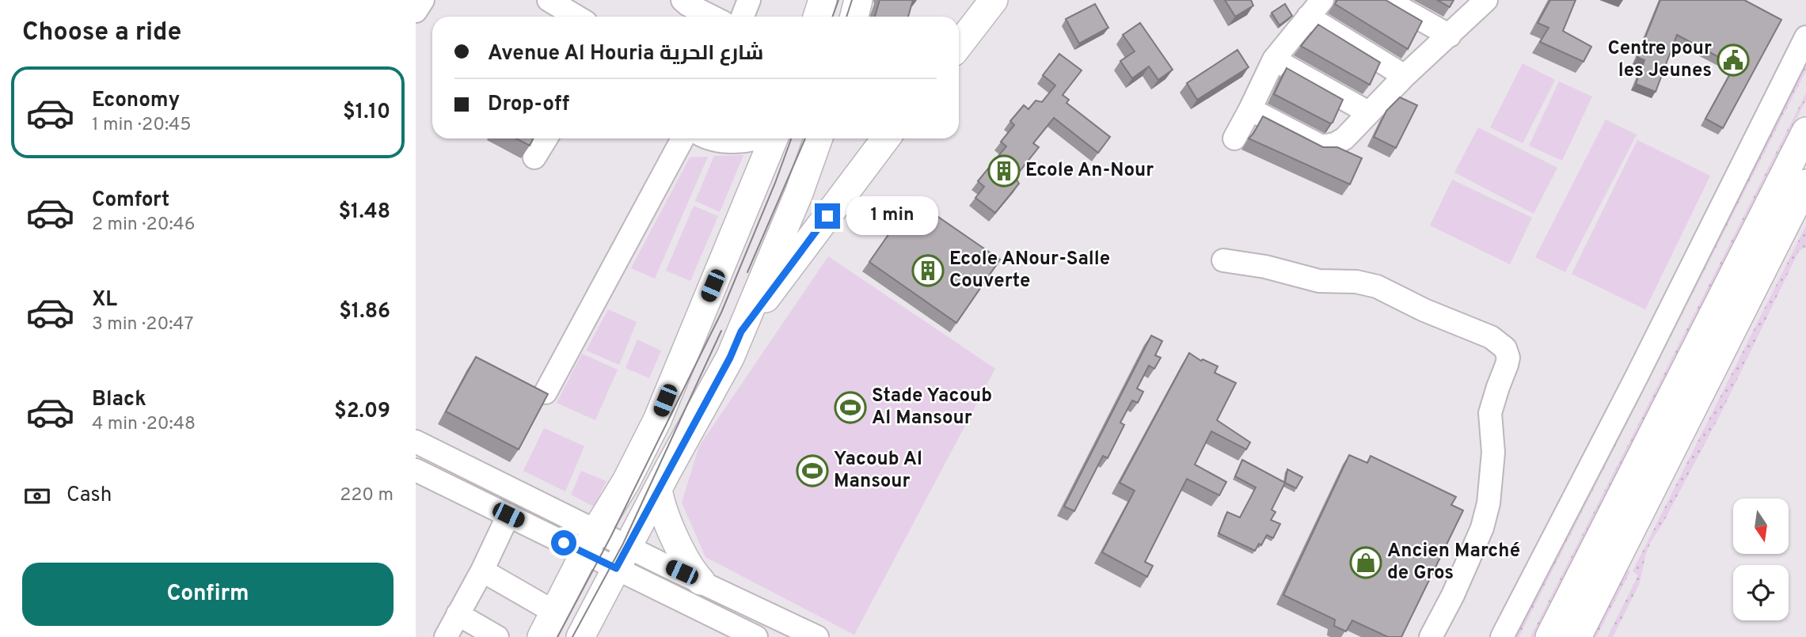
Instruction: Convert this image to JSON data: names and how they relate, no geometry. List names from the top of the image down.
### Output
{
  "places": {
    "public building": ["Centre pour les Jeunes"],
    "building": ["Ecole An-Nour", "Ecole ANour-Salle Couverte"],
    "sports": ["Stade Yacoub Al Mansour", "Yacoub Al Mansour"],
    "shop": ["Ancien Marché de Gros"]
  },
  "north": "bottom",
  "page": {
    "heading": "Choose a ride",
    "banner": ["Avenue Al Houria شارع الحرية", "Drop-off"],
    "list": [
      {
        "name": "Economy",
        "note": "1 min · 20:45",
        "value": "$1.10"
      },
      {
        "name": "Comfort",
        "note": "2 min · 20:46",
        "value": "$1.48"
      },
      {
        "name": "XL",
        "note": "3 min · 20:47",
        "value": "$1.86"
      },
      {
        "name": "Black",
        "note": "4 min · 20:48",
        "value": "$2.09"
      }
    ],
    "bubble": "1 min",
    "pay": ["Cash", "220 m"],
    "buttons": "Confirm"
  }
}
